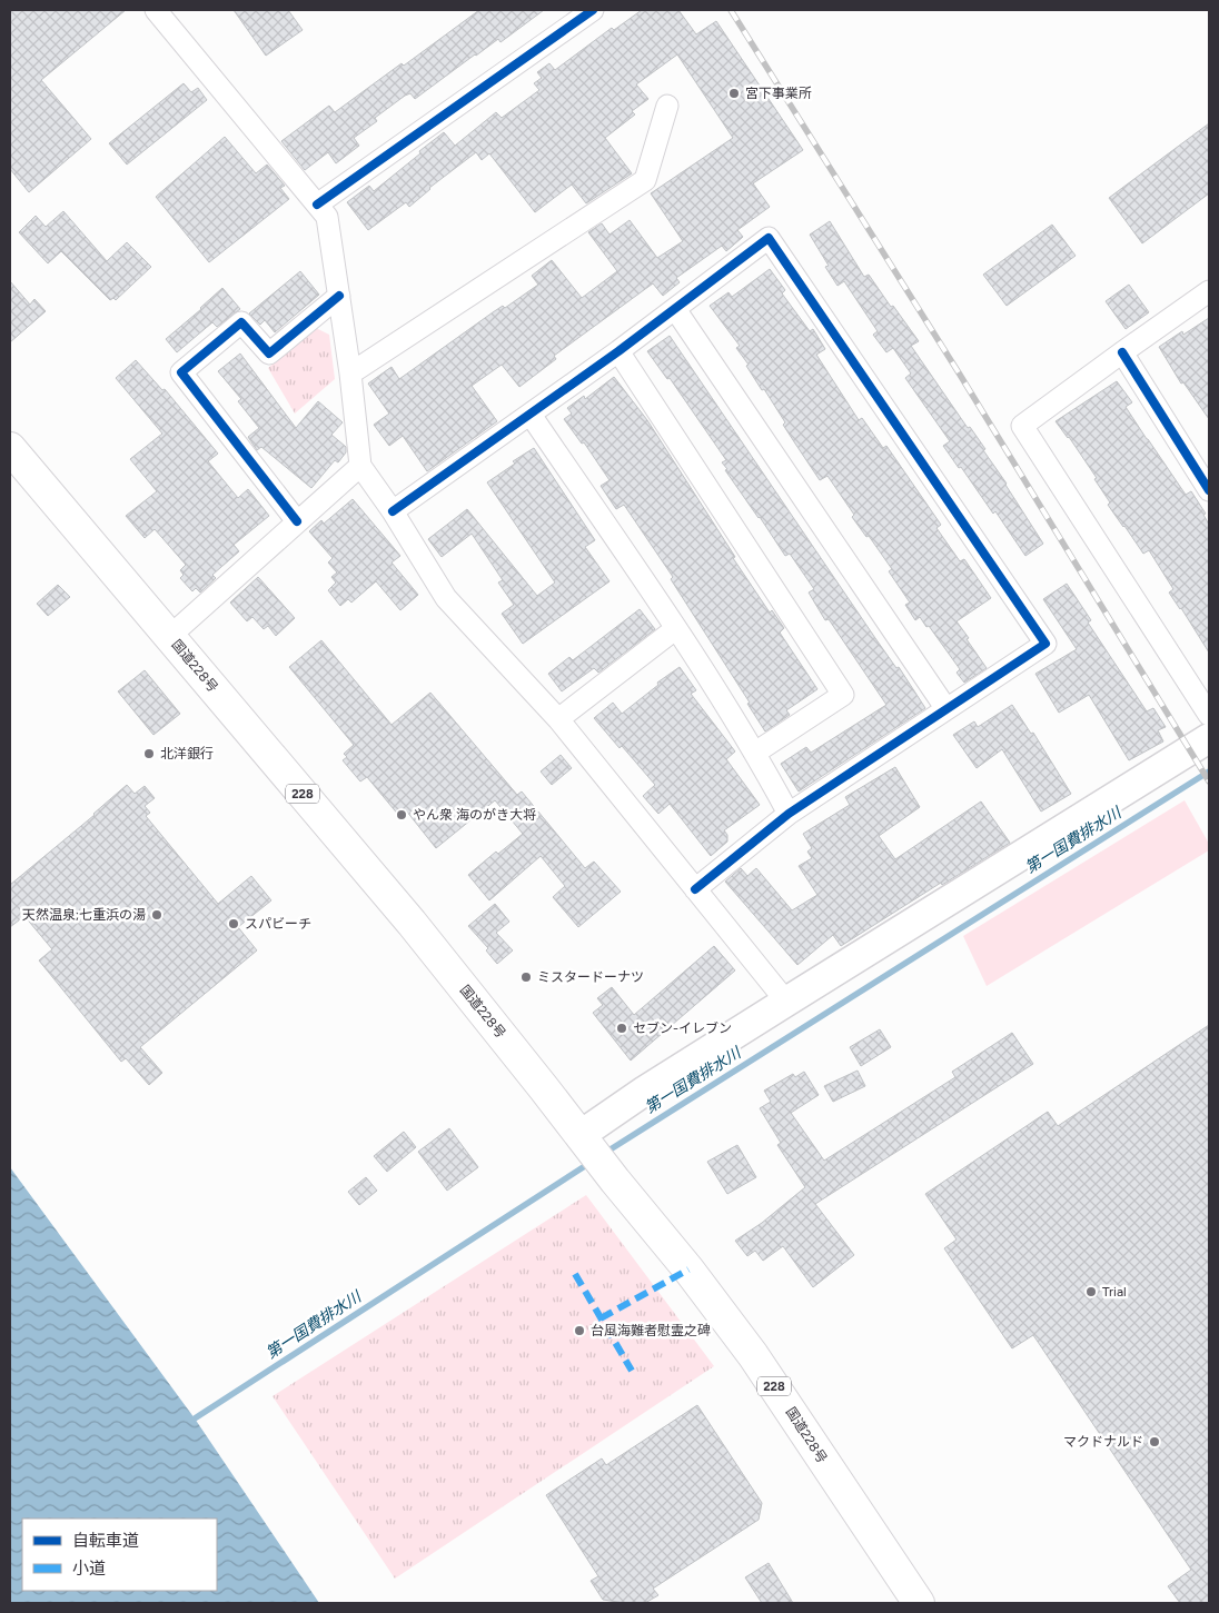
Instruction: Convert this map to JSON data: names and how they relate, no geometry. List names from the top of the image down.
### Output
{
  "streets": {
    "highway": ["国道228号", "228"]
  },
  "water": ["第一国費排水川"],
  "places": [
    "宮下事業所",
    "北洋銀行",
    "やん衆 海のがき大将",
    "天然温泉;七重浜の湯",
    "スパビーチ",
    "ミスタードーナツ",
    "セブン-イレブン",
    "Trial",
    "台風海難者慰霊之碑",
    "マクドナルド"
  ],
  "legend": ["自転車道", "小道"]
}
